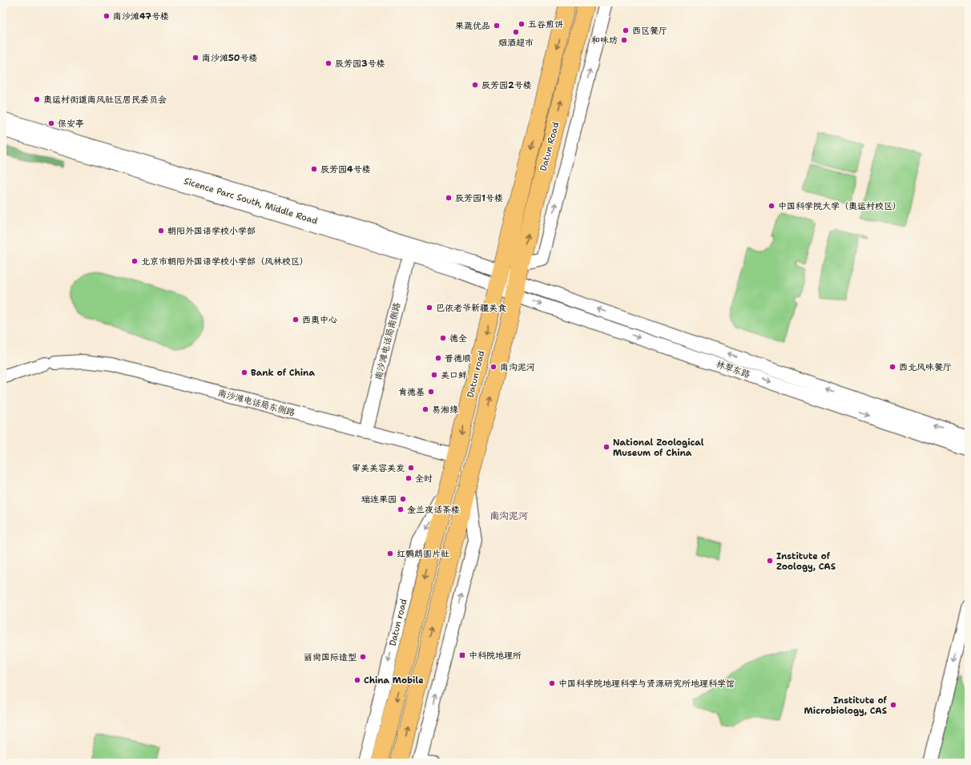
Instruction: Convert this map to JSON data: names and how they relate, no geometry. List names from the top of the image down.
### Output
{
  "streets": {
    "main road": ["Datun Road", "Datun road"],
    "street": [
      "Sicence Parc South, Middle Road",
      "南沙滩电话局南侧路",
      "林翠东路",
      "南沙滩电话局东侧路"
    ]
  },
  "crossings": [
    ["Datun Road", "Sicence Parc South, Middle Road"],
    ["Datun Road", "林翠东路"],
    ["Datun Road", "Datun road"],
    ["Sicence Parc South, Middle Road", "南沙滩电话局南侧路"],
    ["Sicence Parc South, Middle Road", "Datun road"],
    ["南沙滩电话局南侧路", "南沙滩电话局东侧路"],
    ["Datun road", "南沙滩电话局东侧路"]
  ],
  "districts": ["南沟泥河"],
  "places": {
    "other": [
      "南沙滩47号楼",
      "五谷煎饼",
      "果蔬优品",
      "西区餐厅",
      "烟酒超市",
      "和味坊",
      "南沙滩50号楼",
      "辰芳园3号楼",
      "辰芳园2号楼",
      "奥运村街道南风社区居民委员会",
      "保安亭",
      "辰芳园4号楼",
      "辰芳园1号楼",
      "中国科学院大学（奥运村校区）",
      "朝阳外国语学校小学部",
      "北京市朝阳外国语学校小学部（风林校区）",
      "巴依老爷新疆美食",
      "西奥中心",
      "德全",
      "晋德顺",
      "南沟泥河",
      "西北风味餐厅",
      "Bank of China",
      "美口鲜",
      "肯德基",
      "易湘缘",
      "National Zoological Museum of China",
      "审美美容美发",
      "全时",
      "瑞连果园",
      "金兰夜话茶楼",
      "红鹦鹉图片社",
      "Institute of Zoology, CAS",
      "丽尚国际造型",
      "China Mobile",
      "中国科学院地理科学与资源研究所地理科学馆",
      "Institute of Microbiology, CAS"
    ],
    "transit": ["中科院地理所"]
  }
}
